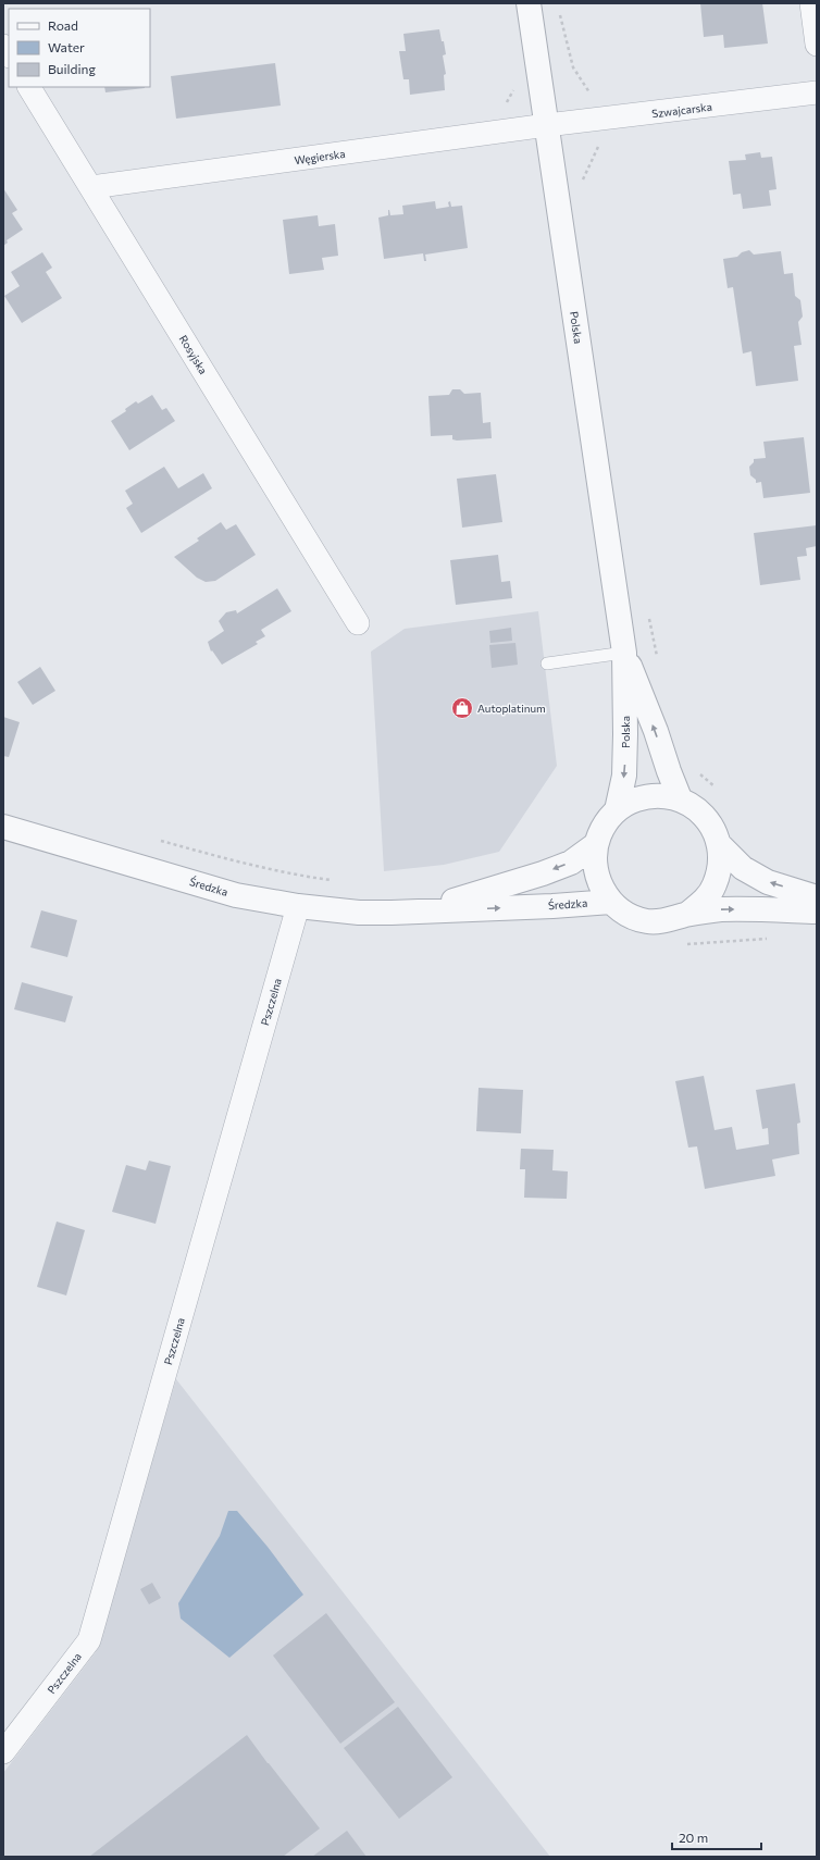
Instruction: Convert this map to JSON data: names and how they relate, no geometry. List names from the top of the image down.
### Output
{
  "streets": {
    "street": [
      "Szwajcarska",
      "Węgierska",
      "Polska",
      "Rosyjska",
      "Średzka",
      "Pszczelna"
    ]
  },
  "crossings": [
    ["Szwajcarska", "Węgierska"],
    ["Szwajcarska", "Polska"],
    ["Węgierska", "Polska"],
    ["Węgierska", "Rosyjska"],
    ["Polska", "Średzka"],
    ["Średzka", "Pszczelna"]
  ],
  "places": {
    "shop": ["Autoplatinum"]
  },
  "legend": ["Road", "Water", "Building"],
  "scale_bar": "20 m"
}
